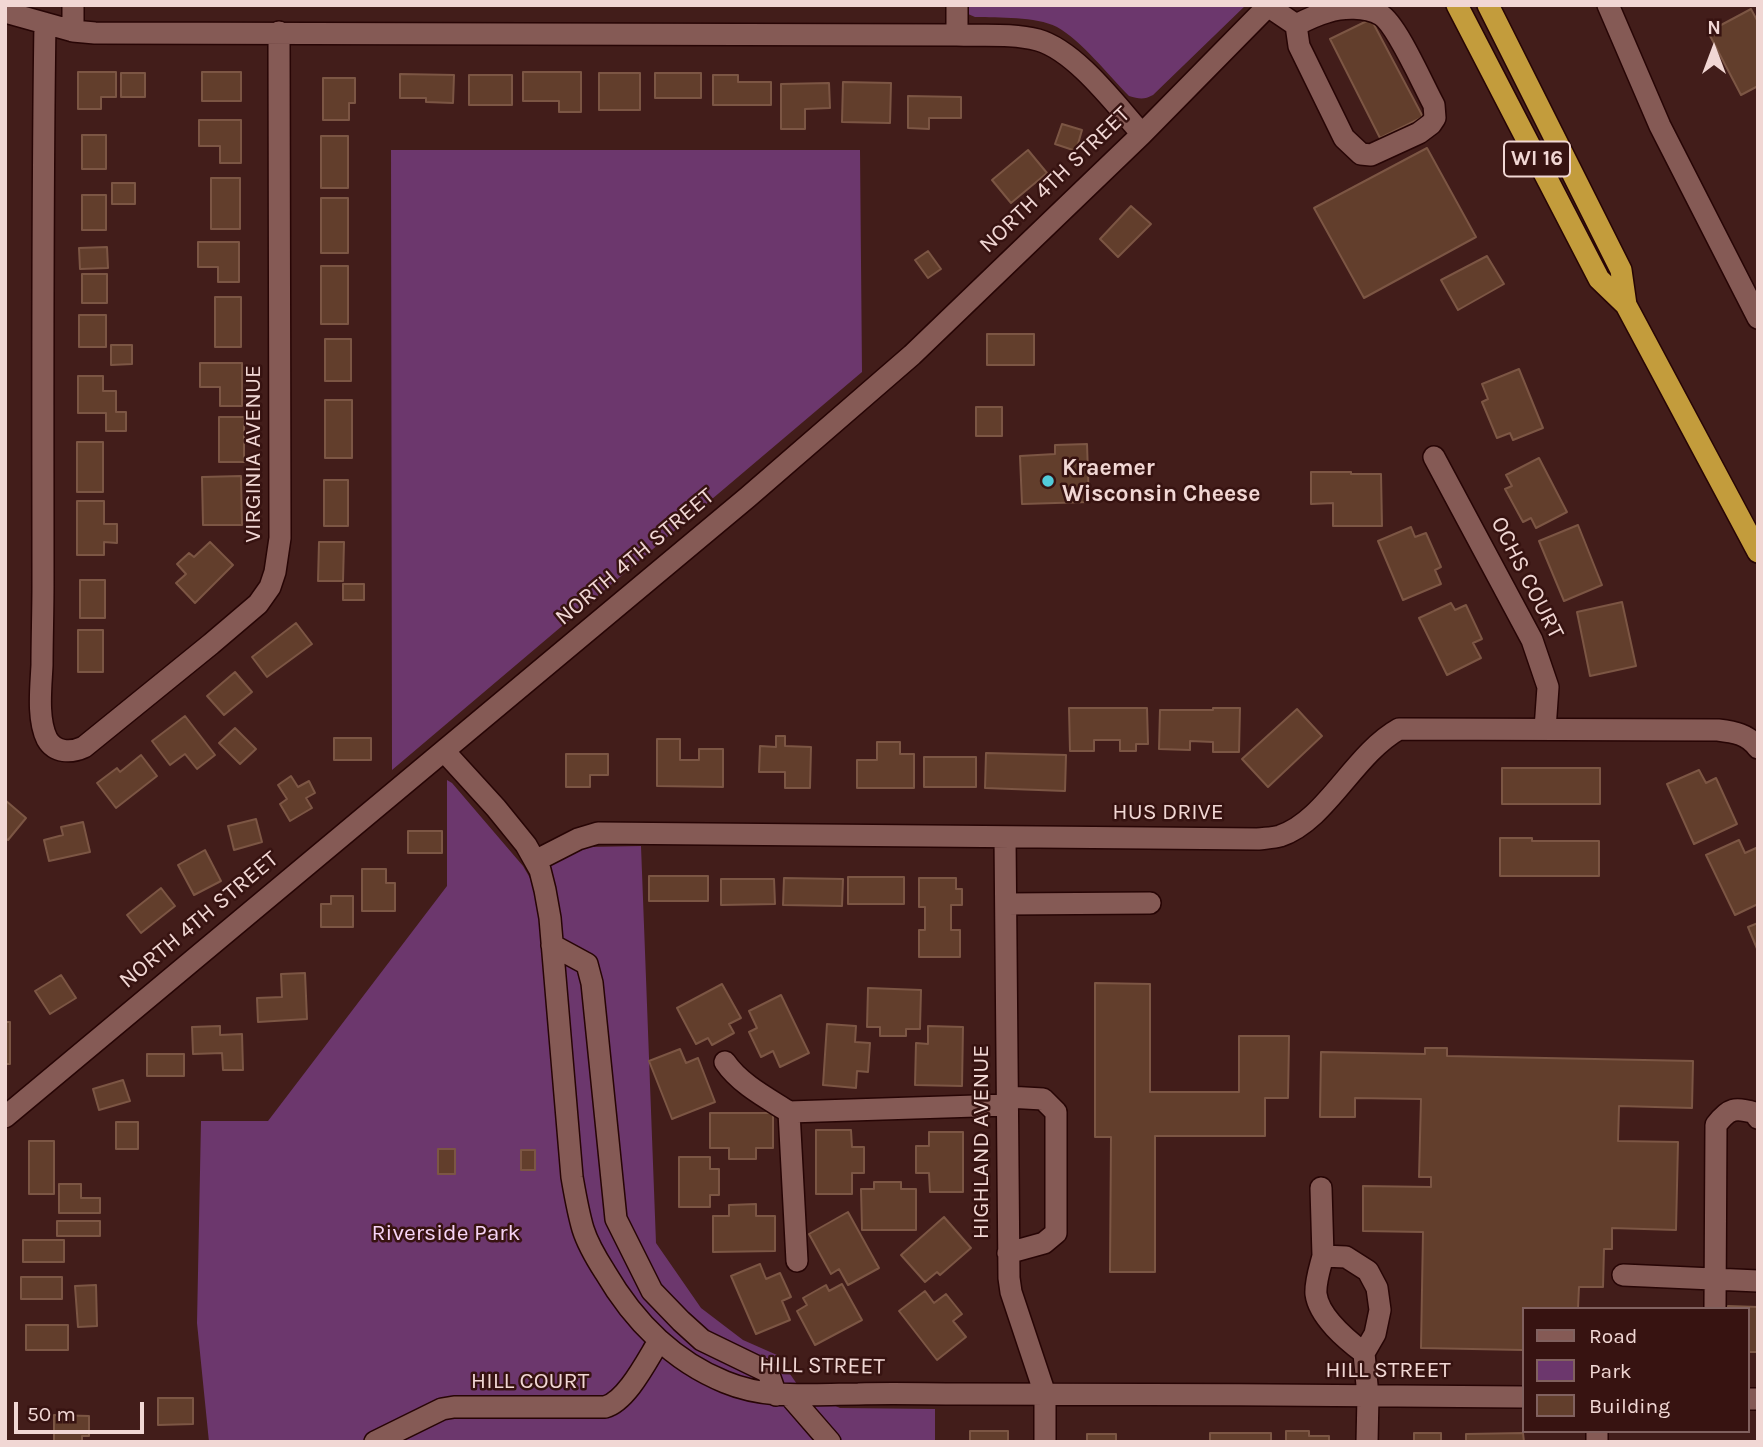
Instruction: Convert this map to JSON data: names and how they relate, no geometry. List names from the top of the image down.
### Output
{
  "streets": {
    "highway": ["WI 16"],
    "street": [
      "NORTH 4TH STREET",
      "VIRGINIA AVENUE",
      "OCHS COURT",
      "HUS DRIVE",
      "HIGHLAND AVENUE",
      "HILL STREET",
      "HILL COURT"
    ]
  },
  "crossings": [
    ["NORTH 4TH STREET", "HILL STREET"],
    ["OCHS COURT", "HUS DRIVE"],
    ["HUS DRIVE", "HIGHLAND AVENUE"],
    ["HUS DRIVE", "HILL STREET"],
    ["HIGHLAND AVENUE", "HILL STREET"],
    ["HILL STREET", "HILL COURT"]
  ],
  "parks": ["Riverside Park"],
  "places": ["Kraemer Wisconsin Cheese"],
  "legend": ["Road", "Park", "Building"],
  "scale_bar": "50 m",
  "north": "top"
}
